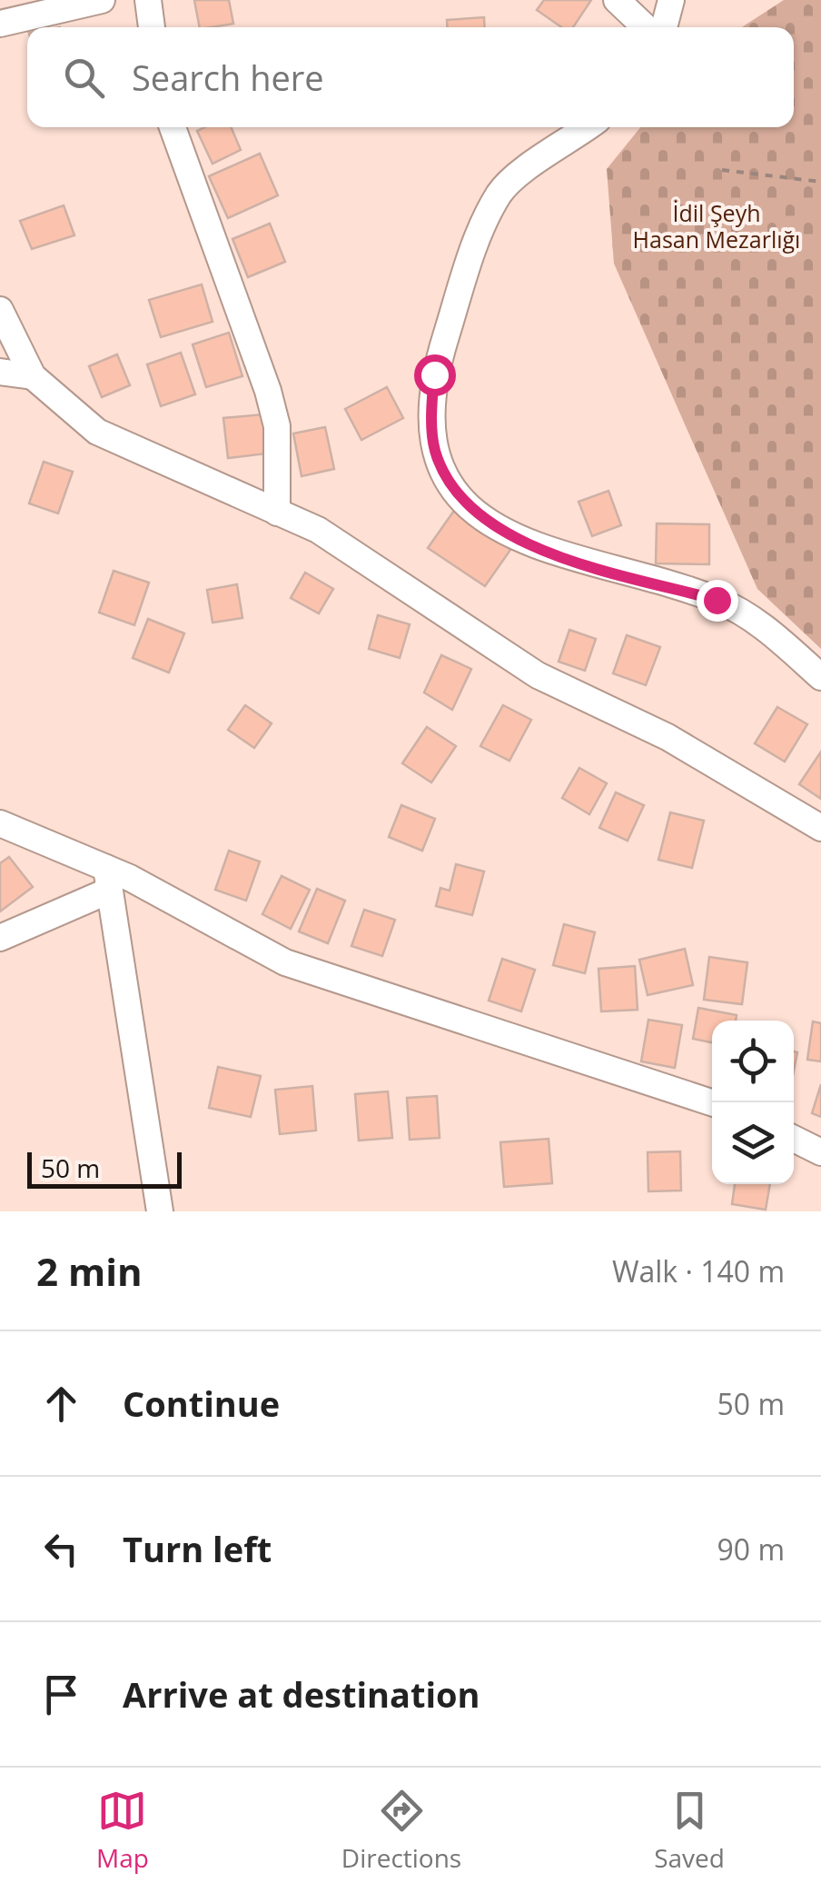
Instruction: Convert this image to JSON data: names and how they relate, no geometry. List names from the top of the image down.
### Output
{
  "parks": ["İdil Şeyh Hasan Mezarlığı"],
  "scale_bar": "50 m",
  "page": {
    "search": "Search here",
    "scale": "50 m",
    "heading": ["2 min", "Walk · 140 m"],
    "list": [
      ["Continue", "50 m"],
      ["Turn left", "90 m"],
      "Arrive at destination"
    ],
    "nav": ["Map", "Directions", "Saved"]
  }
}
